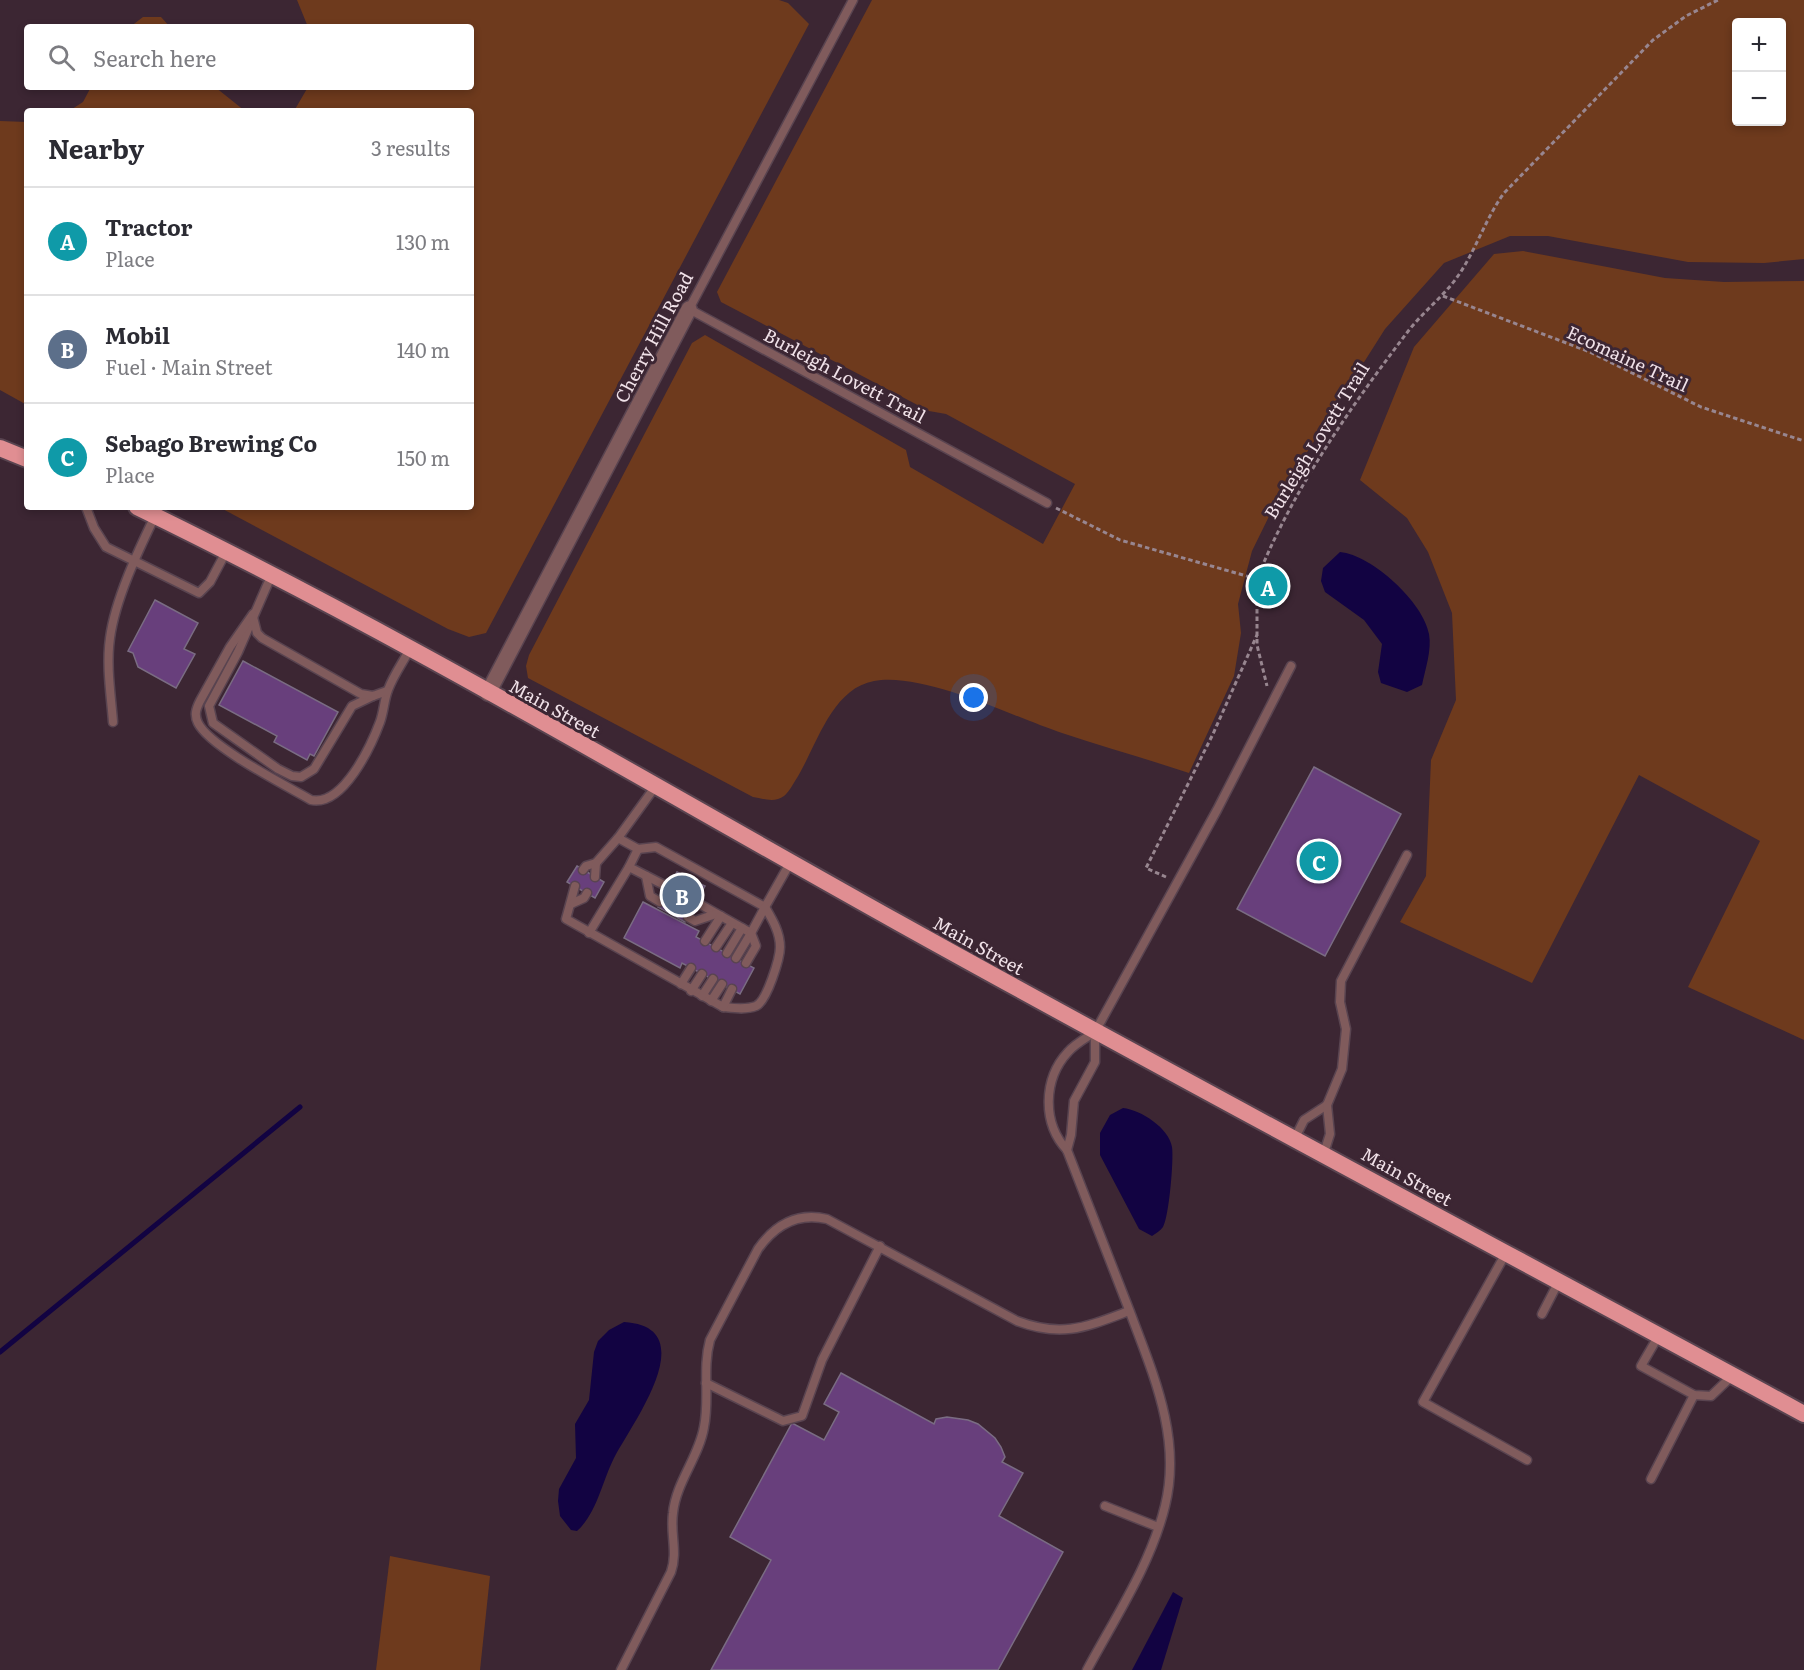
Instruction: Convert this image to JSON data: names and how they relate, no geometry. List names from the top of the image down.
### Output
{
  "streets": {
    "highway": ["Main Street"],
    "street": ["Cherry Hill Road"],
    "lane": ["Burleigh Lovett Trail"],
    "path": ["Ecomaine Trail"]
  },
  "crossings": [
    ["Cherry Hill Road", "Burleigh Lovett Trail"],
    ["Cherry Hill Road", "Main Street"],
    ["Ecomaine Trail", "Burleigh Lovett Trail"]
  ],
  "page": {
    "map_buttons": ["+", "−"],
    "search": "Search here",
    "heading": ["Nearby", "3 results"],
    "list": [
      {
        "mark": "A",
        "name": "Tractor",
        "note": "Place",
        "value": "130 m"
      },
      {
        "mark": "B",
        "name": "Mobil",
        "note": "Fuel · Main Street",
        "value": "140 m"
      },
      {
        "mark": "C",
        "name": "Sebago Brewing Co",
        "note": "Place",
        "value": "150 m"
      }
    ],
    "pins": ["A", "C", "B"]
  }
}
